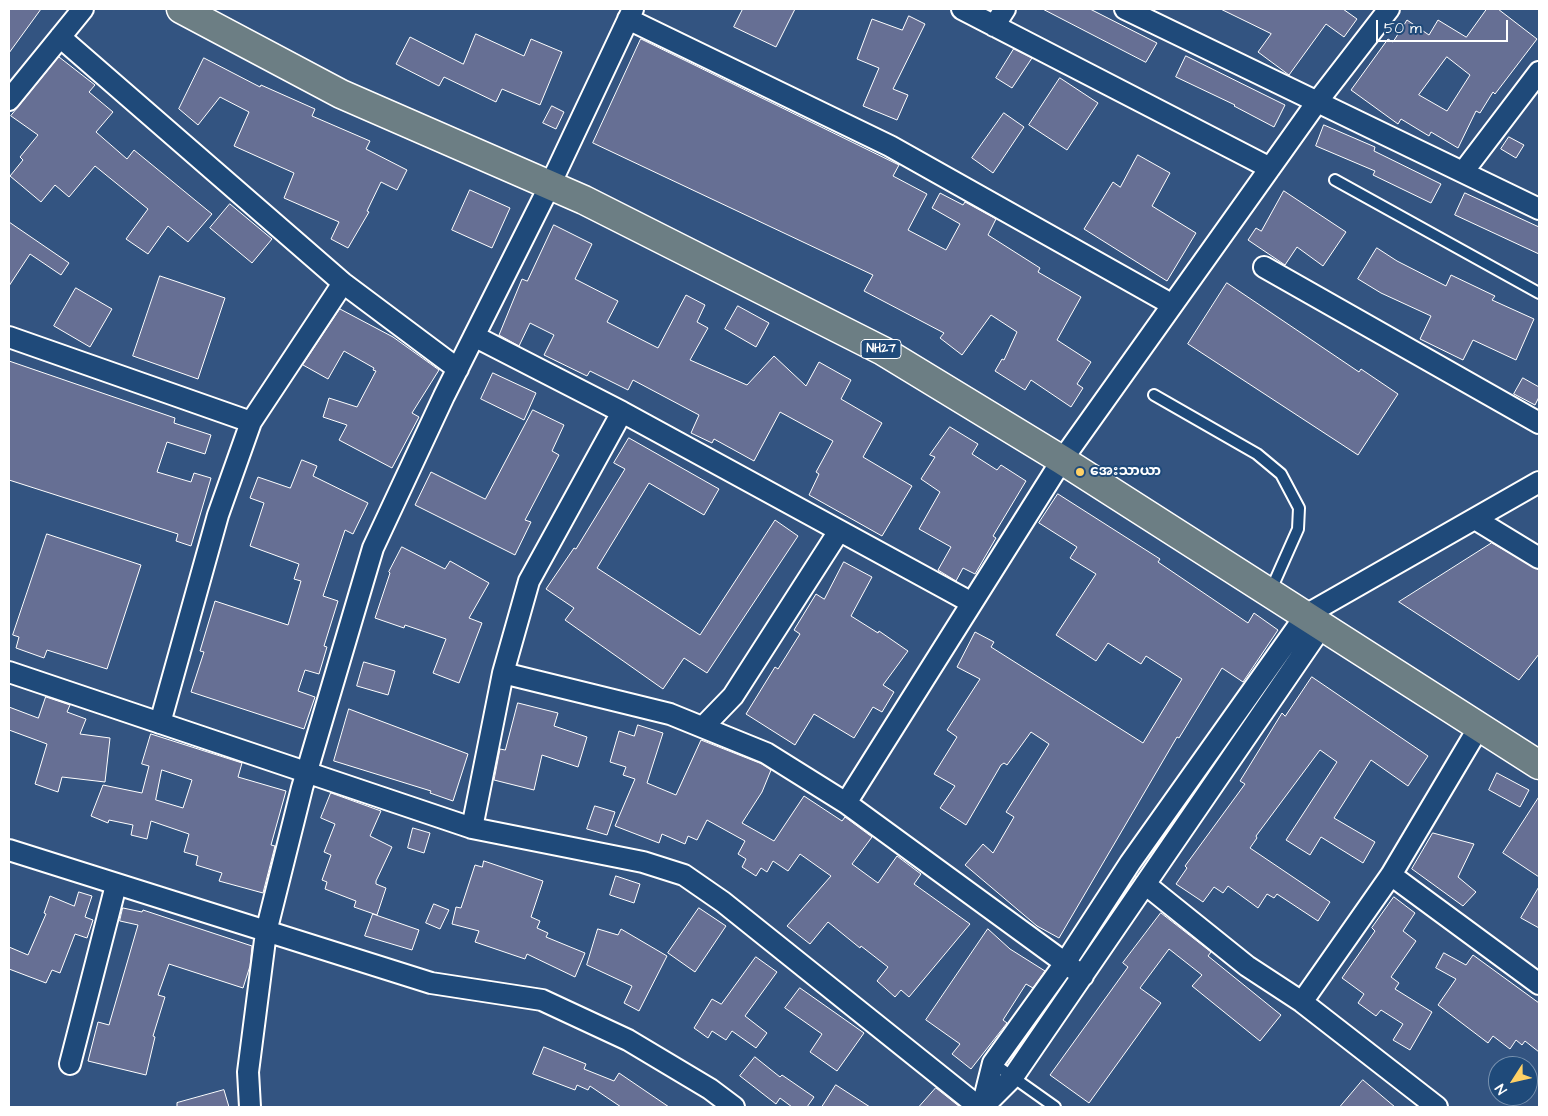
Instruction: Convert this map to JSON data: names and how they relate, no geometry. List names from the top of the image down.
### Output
{
  "streets": {
    "highway": ["NH27"]
  },
  "places": ["အေးသာယာ"],
  "scale_bar": "50 m",
  "north": "bottom left"
}
